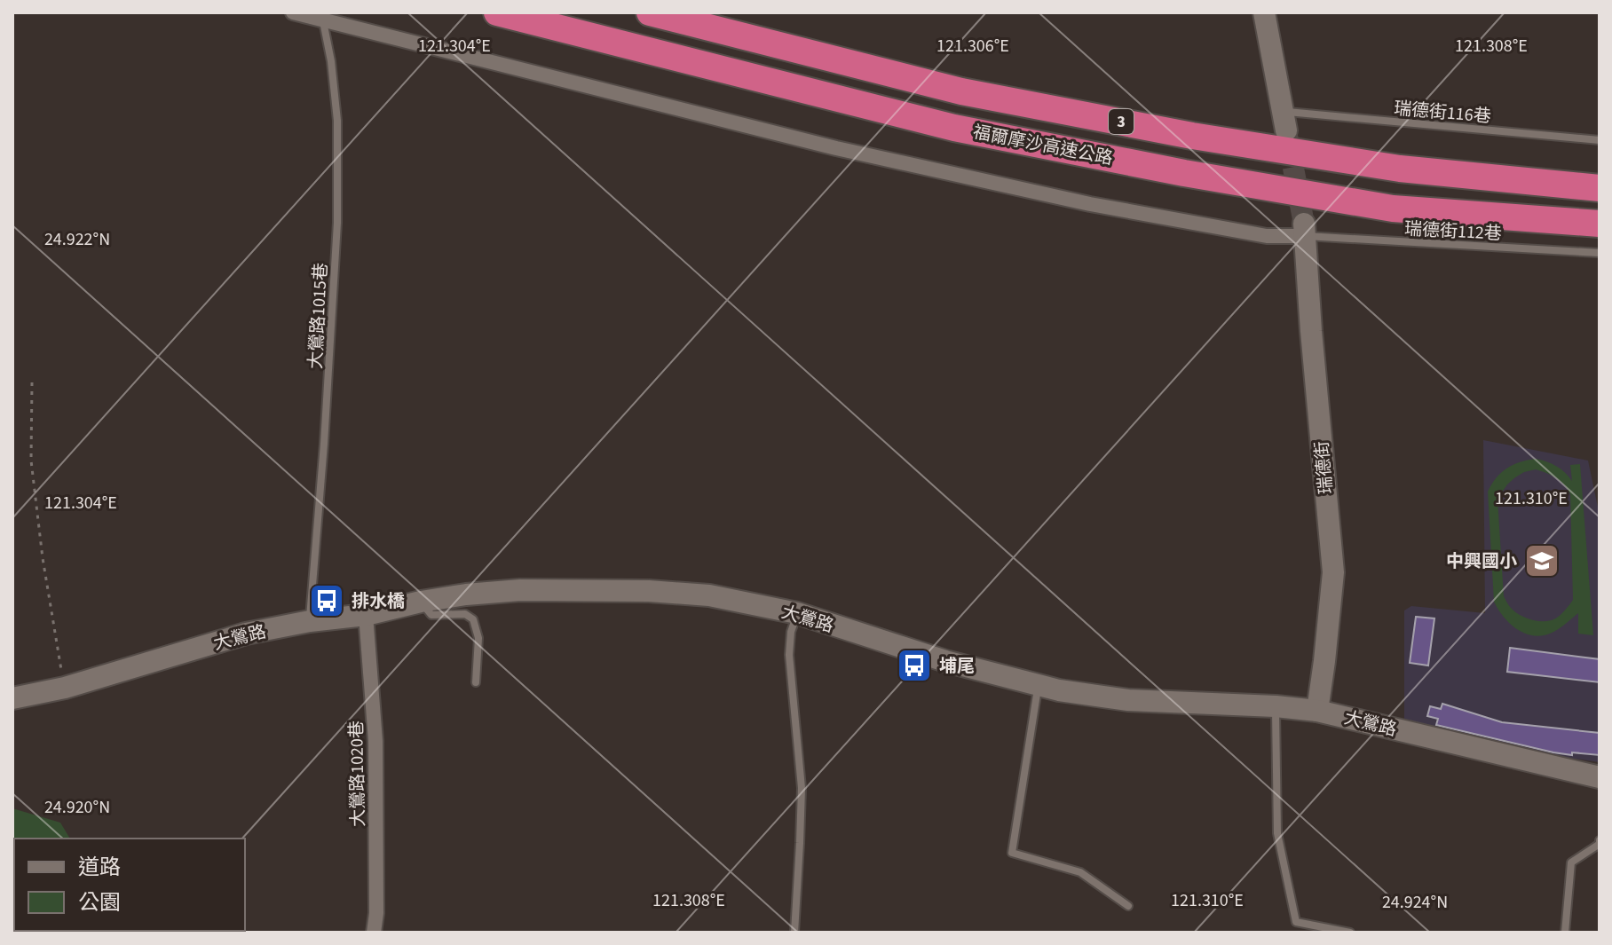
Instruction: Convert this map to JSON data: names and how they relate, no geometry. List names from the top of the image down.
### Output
{
  "streets": {
    "highway": ["3", "福爾摩沙高速公路"],
    "street": ["瑞德街", "大鶯路", "大鶯路1020巷"],
    "lane": ["瑞德街116巷", "瑞德街112巷", "大鶯路1015巷"]
  },
  "crossings": [
    ["瑞德街112巷", "瑞德街"],
    ["大鶯路1015巷", "大鶯路"],
    ["瑞德街", "大鶯路"],
    ["大鶯路", "大鶯路1020巷"]
  ],
  "places": {
    "school or university": ["中興國小"],
    "bus stop": ["排水橋", "埔尾"]
  },
  "legend": ["道路", "公園"],
  "coordinates": [
    "121.304°E",
    "121.306°E",
    "121.308°E",
    "24.922°N",
    "121.310°E",
    "24.920°N",
    "24.924°N"
  ]
}
